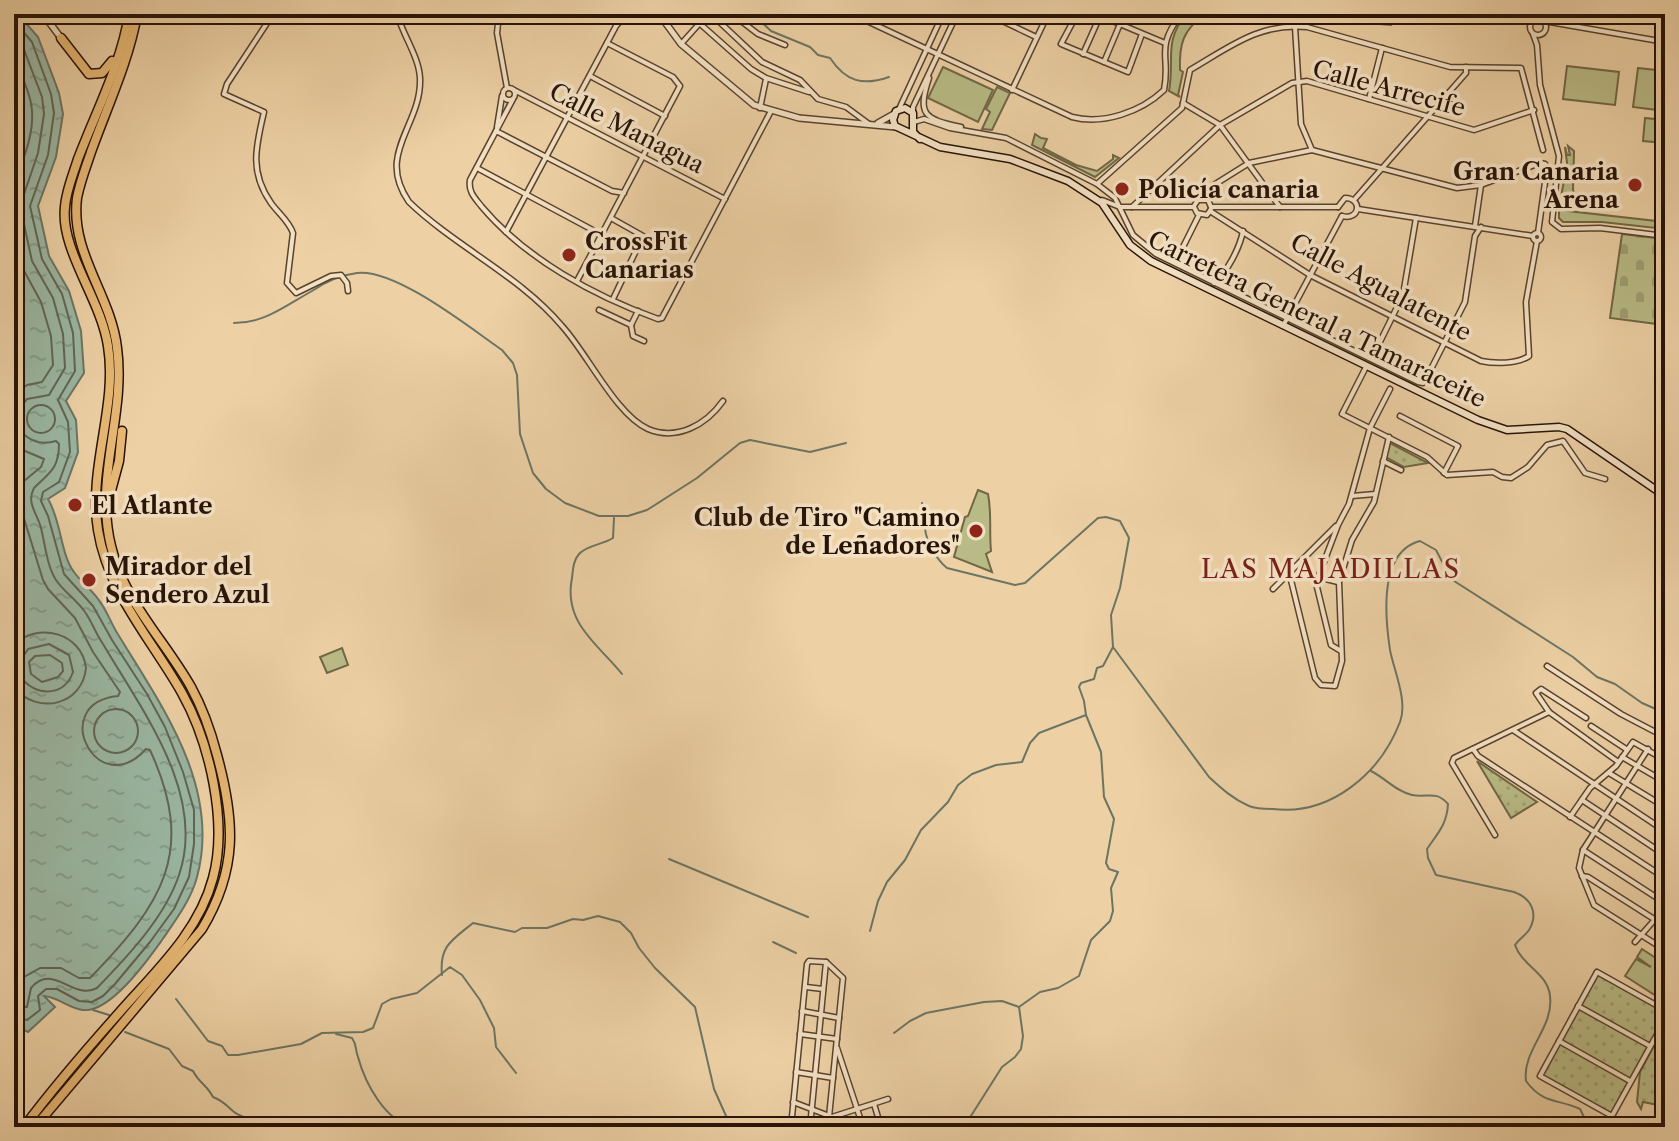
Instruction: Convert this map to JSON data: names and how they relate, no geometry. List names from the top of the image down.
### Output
{
  "streets": {
    "main road": ["Carretera General a Tamaraceite"],
    "street": ["Calle Arrecife", "Calle Managua", "Calle Agualatente"]
  },
  "districts": ["LAS MAJADILLAS"],
  "places": [
    "Gran Canaria Arena",
    "Policía canaria",
    "CrossFit Canarias",
    "El Atlante",
    "Club de Tiro \"Camino de Leñadores\"",
    "Mirador del Sendero Azul"
  ]
}
